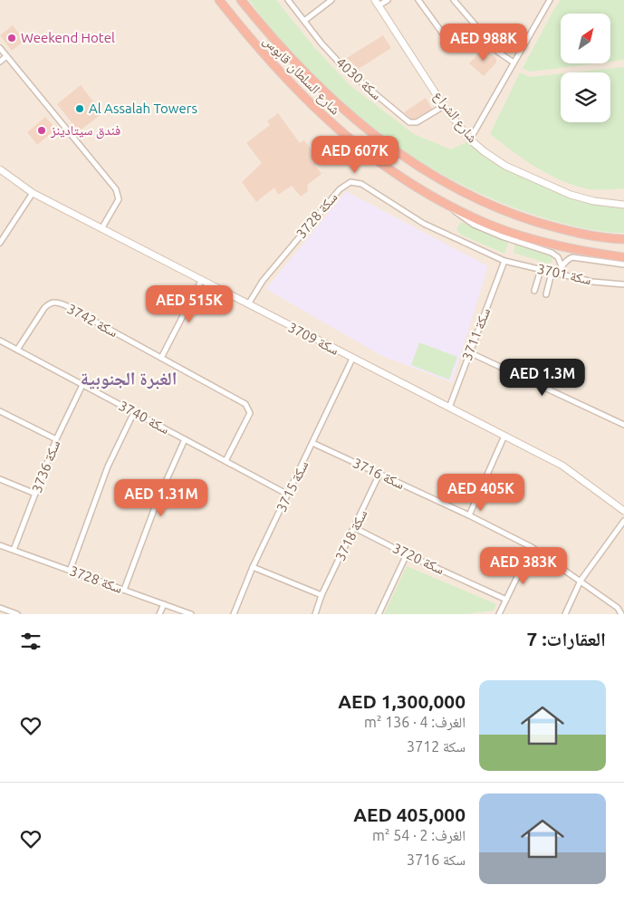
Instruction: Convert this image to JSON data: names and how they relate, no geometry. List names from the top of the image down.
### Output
{
  "streets": {
    "highway": ["شارع السلطان قابوس"],
    "street": [
      "سكة 4030",
      "شارع الشراع",
      "سكة 3728",
      "سكة 3701",
      "سكة 3742",
      "سكة 3711",
      "سكة 3709",
      "سكة 3740",
      "سكة 3736",
      "سكة 3716",
      "سكة 3715",
      "سكة 3718",
      "سكة 3720"
    ]
  },
  "crossings": [
    ["سكة 4030", "شارع الشراع"],
    ["سكة 3728", "سكة 3701"],
    ["سكة 3728", "سكة 3711"],
    ["سكة 3728", "سكة 3709"],
    ["سكة 3728", "سكة 3736"],
    ["سكة 3701", "سكة 3711"],
    ["سكة 3742", "سكة 3740"],
    ["سكة 3711", "سكة 3709"],
    ["سكة 3709", "سكة 3715"],
    ["سكة 3740", "سكة 3736"],
    ["سكة 3740", "سكة 3715"],
    ["سكة 3716", "سكة 3715"],
    ["سكة 3716", "سكة 3718"],
    ["سكة 3718", "سكة 3720"]
  ],
  "districts": ["الغبرة الجنوبية"],
  "places": ["Weekend Hotel", "Al Assalah Towers", "فندق سيتادينز"],
  "north": "top right",
  "page": {
    "price": [
      "AED 988K",
      "AED 607K",
      "AED 515K",
      "AED 1.3M",
      "AED 405K",
      "AED 1.31M",
      "AED 383K"
    ],
    "heading": "العقارات: 7",
    "list": [
      {
        "name": "AED 1,300,000",
        "note": "الغرف: 4 · 136 m² · سكة 3712"
      },
      {
        "name": "AED 405,000",
        "note": "الغرف: 2 · 54 m² · سكة 3716"
      }
    ]
  }
}
